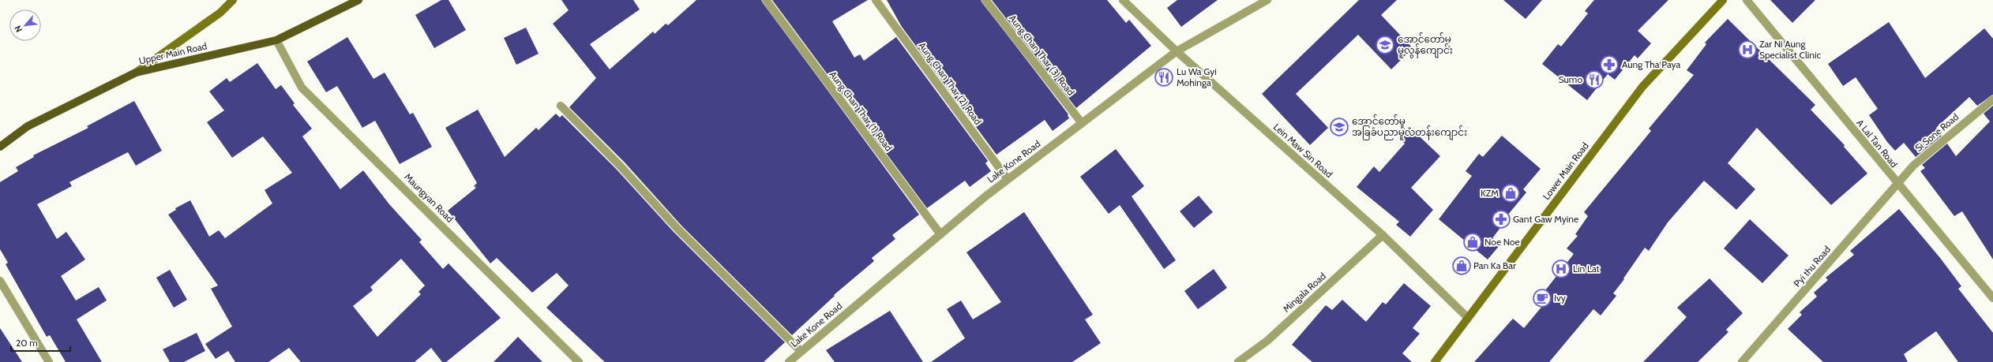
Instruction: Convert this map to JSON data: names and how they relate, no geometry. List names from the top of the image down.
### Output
{
  "streets": {
    "main road": ["Upper Main Road", "Lower Main Road"],
    "street": [
      "Aung Chan Thar (3) Road",
      "Aung Chan Thar (2) Road",
      "Aung Chan Thar (1) Road",
      "Si Sone Road",
      "A Lal Tan Road",
      "Lein Maw Sin Road",
      "Lake Kone Road",
      "Maungyan Road",
      "Pyi thu Road",
      "Mingala Road"
    ]
  },
  "crossings": [
    ["Upper Main Road", "Maungyan Road"],
    ["Aung Chan Thar (3) Road", "Lake Kone Road"],
    ["Aung Chan Thar (2) Road", "Lake Kone Road"],
    ["Aung Chan Thar (1) Road", "Lake Kone Road"],
    ["Si Sone Road", "A Lal Tan Road"],
    ["Si Sone Road", "Pyi thu Road"],
    ["A Lal Tan Road", "Pyi thu Road"],
    ["Lein Maw Sin Road", "Lake Kone Road"],
    ["Lein Maw Sin Road", "Lower Main Road"],
    ["Lein Maw Sin Road", "Mingala Road"]
  ],
  "places": {
    "school or university": ["အောင်တော်မူ မူလွန်ကျောင်း", "အောင်တော်မူ အခြခံပညာမူလတန်းကျောင်း"],
    "hospital": ["Zar Ni Aung Specialist Clinic", "Lin Lat"],
    "pharmacy": ["Aung Tha Paya", "Gant Gaw Myine"],
    "restaurant": ["Lu Wa Gyi Mohinga", "Sumo"],
    "shop": ["KZM", "Noe Noe", "Pan Ka Bar"],
    "cafe": ["Ivy"]
  },
  "scale_bar": "20 m",
  "north": "bottom left"
}
